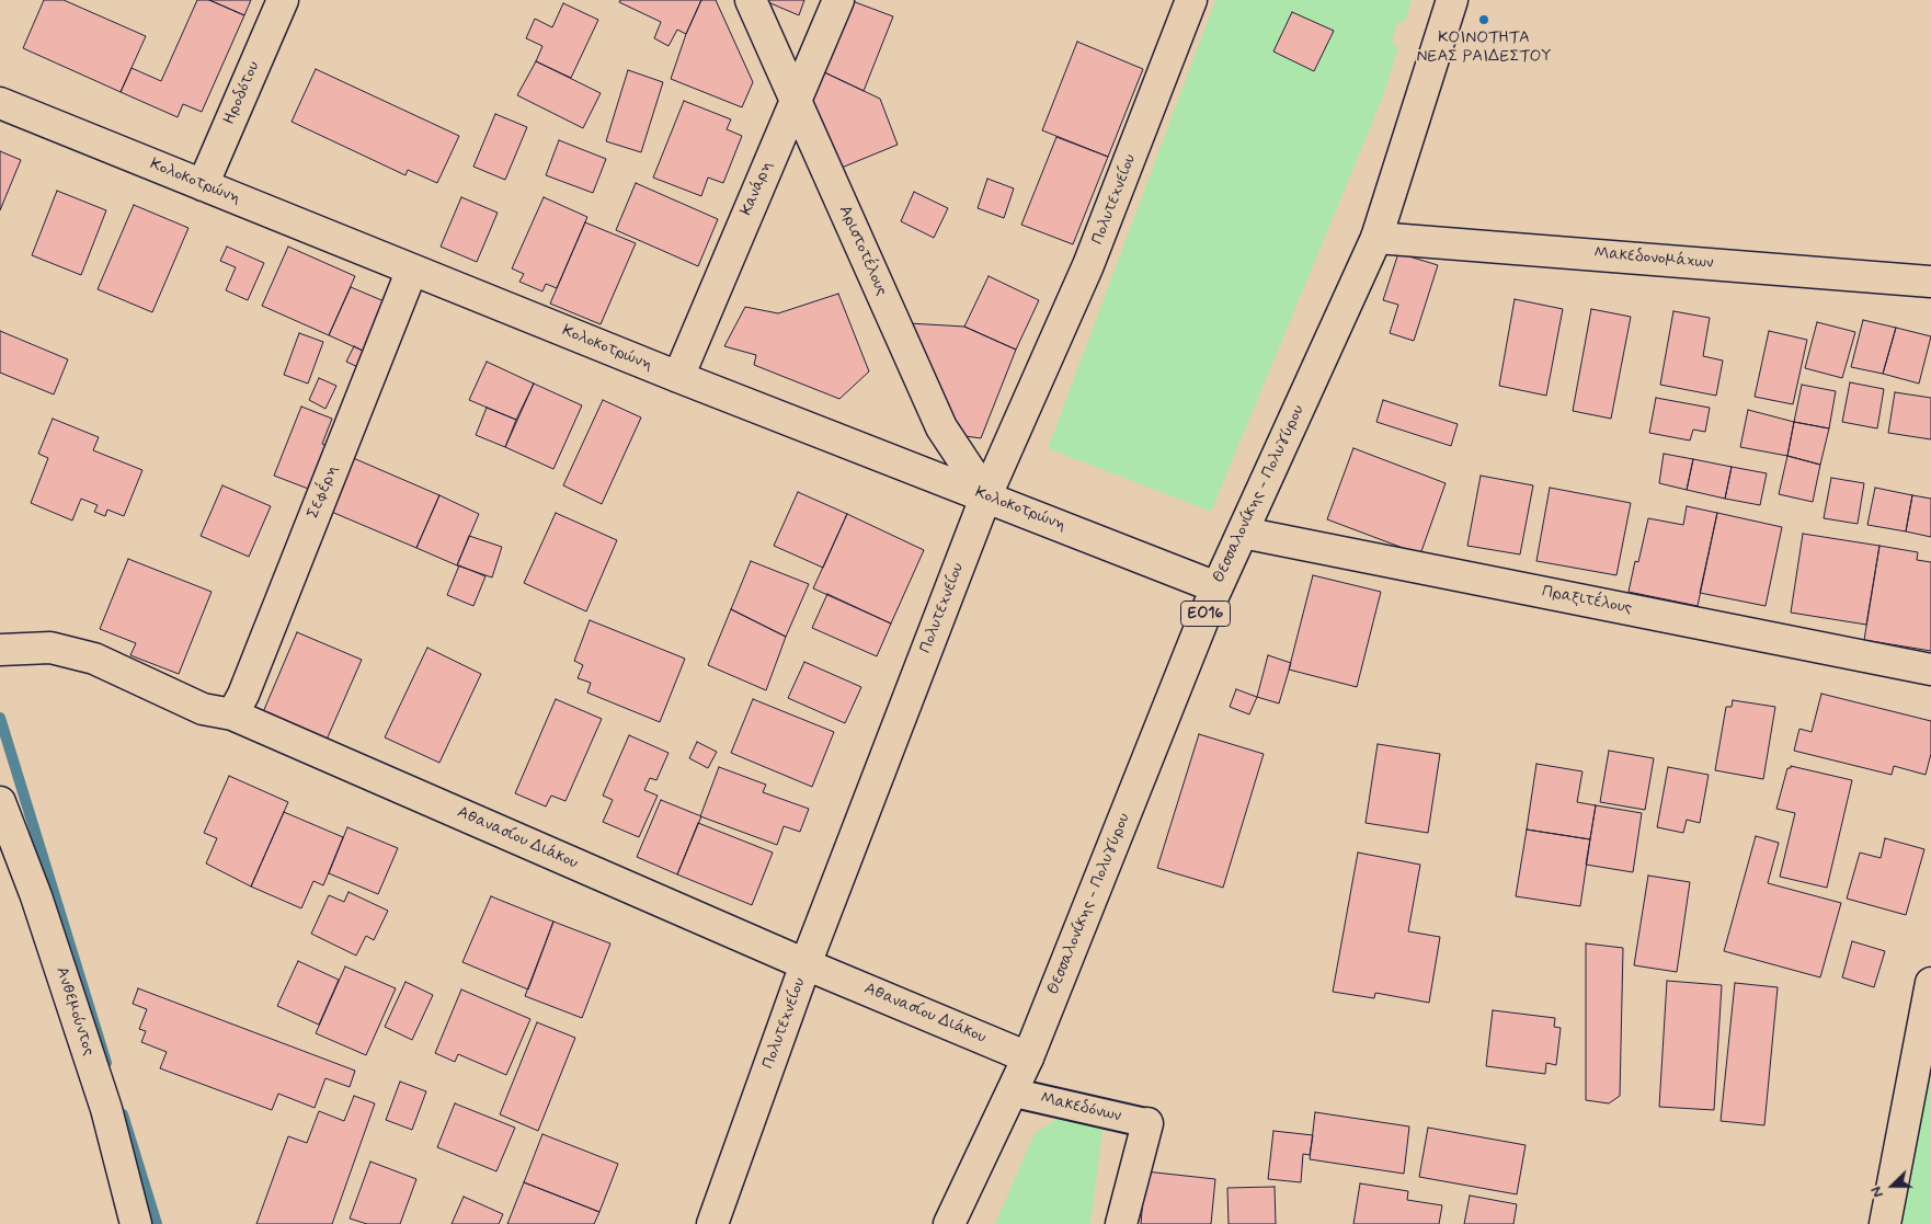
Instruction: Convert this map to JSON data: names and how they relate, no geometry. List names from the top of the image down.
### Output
{
  "streets": {
    "street": [
      "Ηροδότου",
      "Κολοκοτρώνη",
      "Κανάρη",
      "Πολυτεχνείου",
      "Αριστοτέλους",
      "Μακεδονομάχων",
      "Σεφέρη",
      "Θεσσαλονίκης - Πολυγύρου",
      "Πραξιτέλους",
      "ΕΟ16",
      "Αθανασίου Διάκου",
      "Ανθεμούντος",
      "Μακεδόνων"
    ]
  },
  "crossings": [
    ["Ηροδότου", "Κολοκοτρώνη"],
    ["Κολοκοτρώνη", "Κανάρη"],
    ["Κολοκοτρώνη", "Πολυτεχνείου"],
    ["Κολοκοτρώνη", "Αριστοτέλους"],
    ["Κολοκοτρώνη", "Σεφέρη"],
    ["Κολοκοτρώνη", "Θεσσαλονίκης - Πολυγύρου"],
    ["Κανάρη", "Αριστοτέλους"],
    ["Πολυτεχνείου", "Αριστοτέλους"],
    ["Πολυτεχνείου", "Αθανασίου Διάκου"],
    ["Μακεδονομάχων", "Θεσσαλονίκης - Πολυγύρου"],
    ["Σεφέρη", "Αθανασίου Διάκου"],
    ["Θεσσαλονίκης - Πολυγύρου", "Πραξιτέλους"],
    ["Θεσσαλονίκης - Πολυγύρου", "Αθανασίου Διάκου"],
    ["Θεσσαλονίκης - Πολυγύρου", "Μακεδόνων"]
  ],
  "places": ["ΚΟΙΝΟΤΗΤΑ ΝΕΑΣ ΡΑΙΔΕΣΤΟΥ"],
  "north": "left"
}
